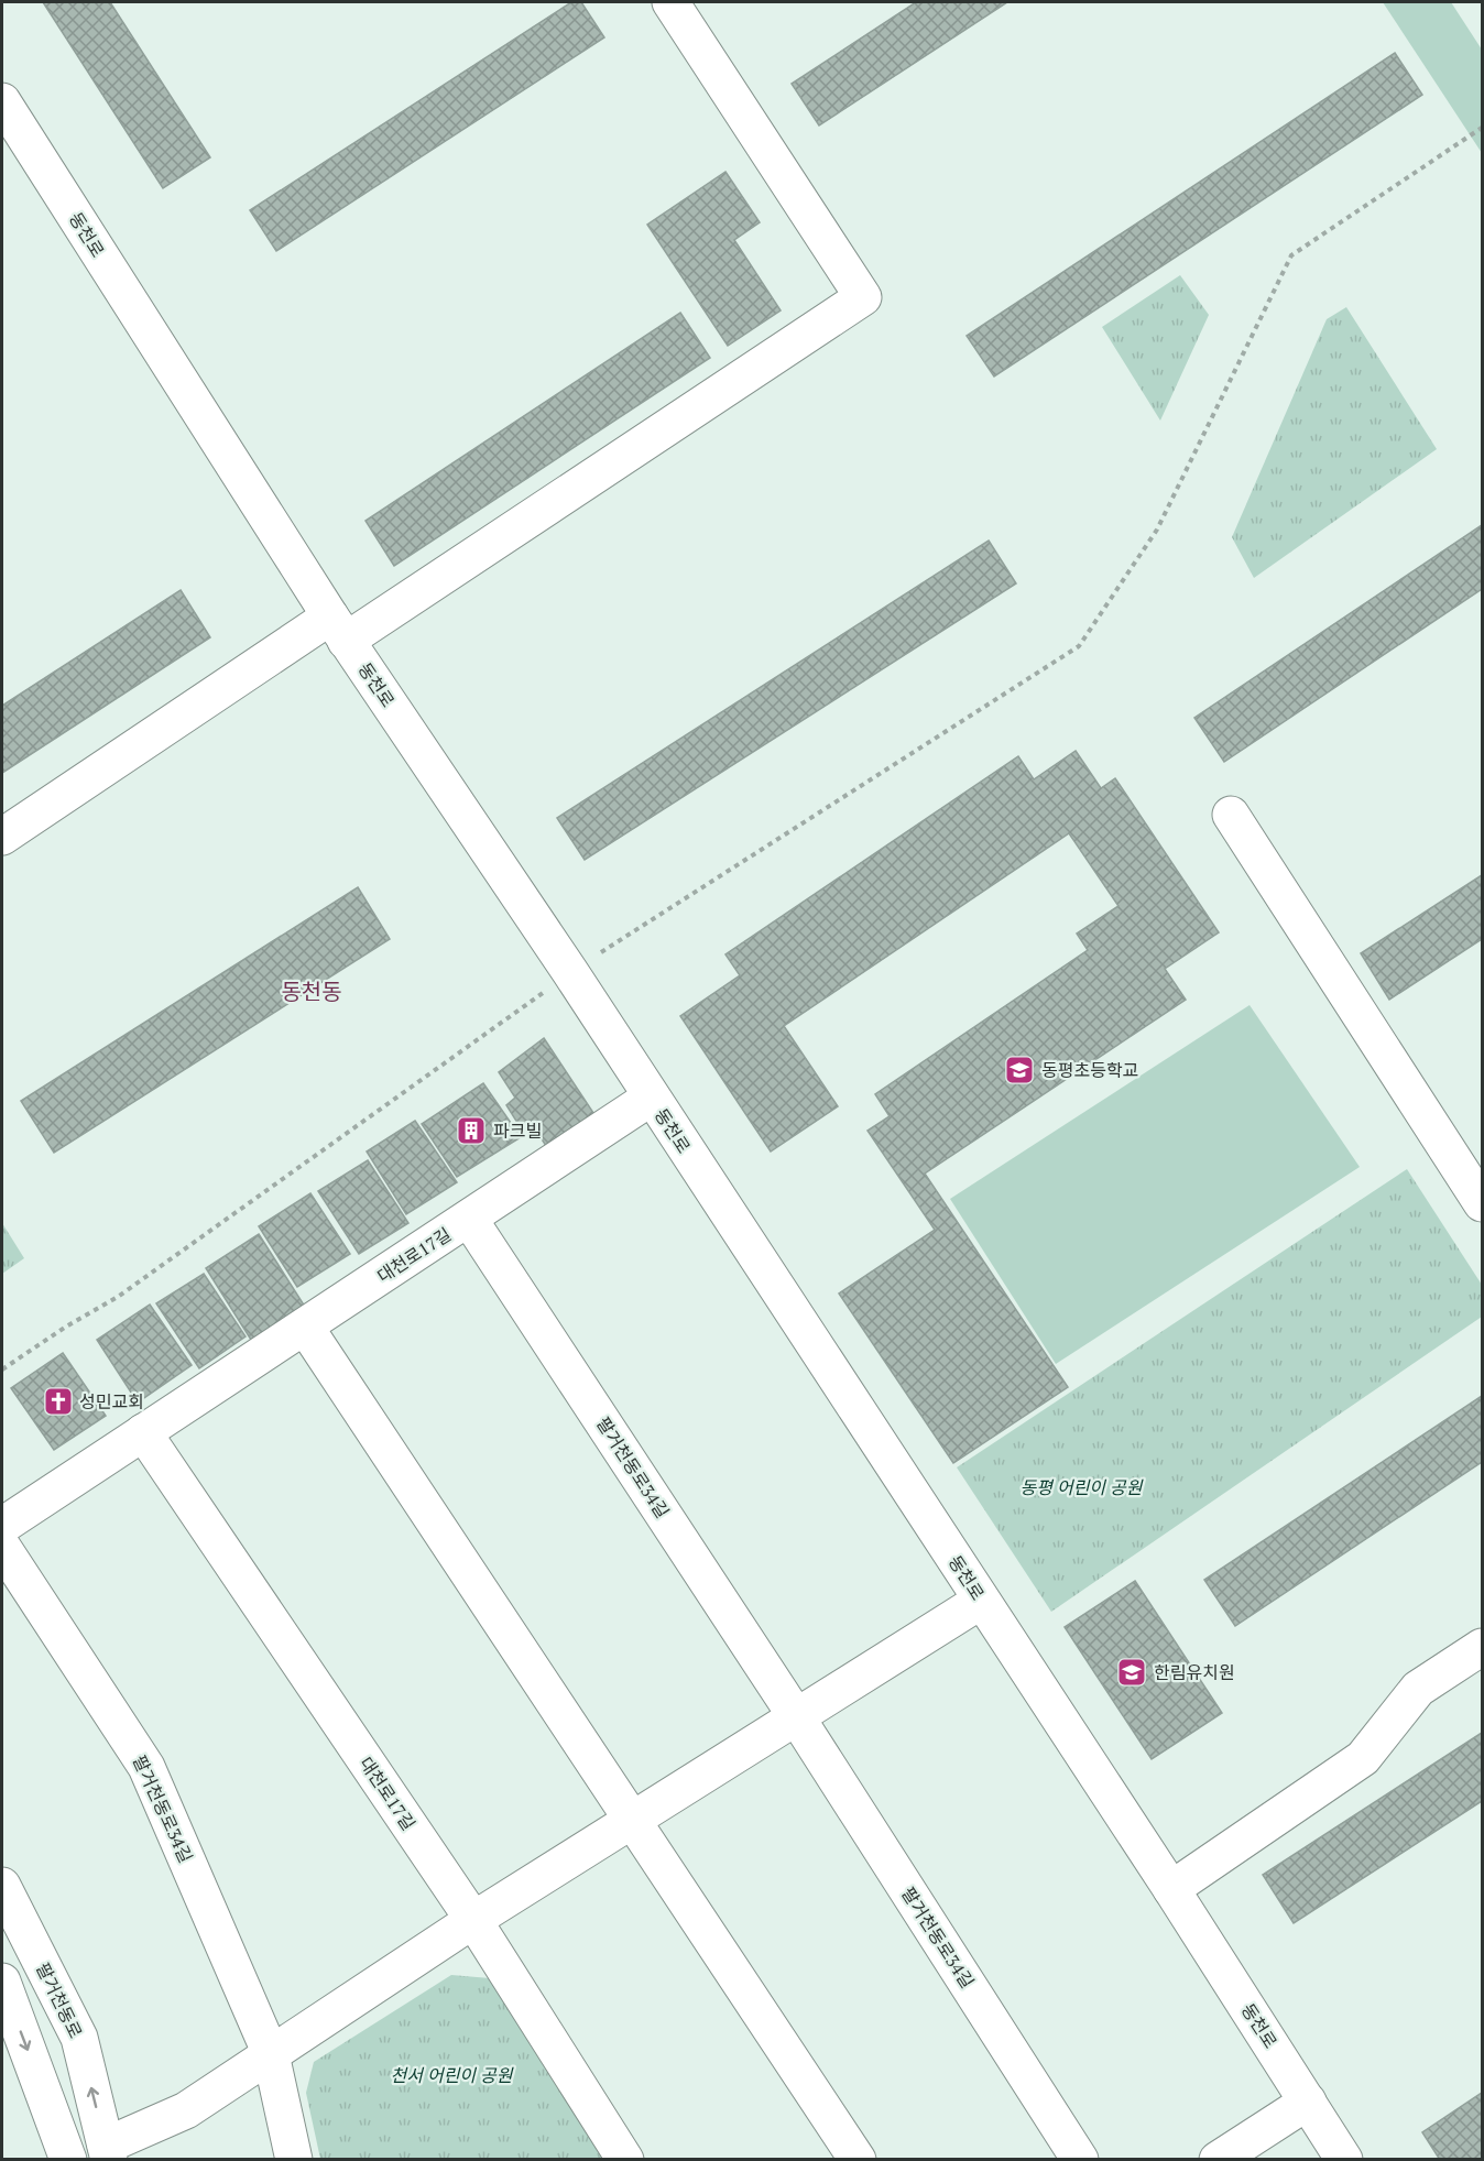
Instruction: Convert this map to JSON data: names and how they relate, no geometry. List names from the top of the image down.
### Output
{
  "streets": {
    "street": [
      "동천로",
      "대천로17길",
      "팔거천동로34길",
      "팔거천동로"
    ]
  },
  "crossings": [
    ["동천로", "대천로17길"],
    ["대천로17길", "팔거천동로34길"]
  ],
  "districts": ["동천동"],
  "parks": ["동평 어린이 공원", "천서 어린이 공원"],
  "places": {
    "school or university": ["동평초등학교", "한림유치원"],
    "building": ["파크빌"],
    "church": ["성민교회"]
  }
}
